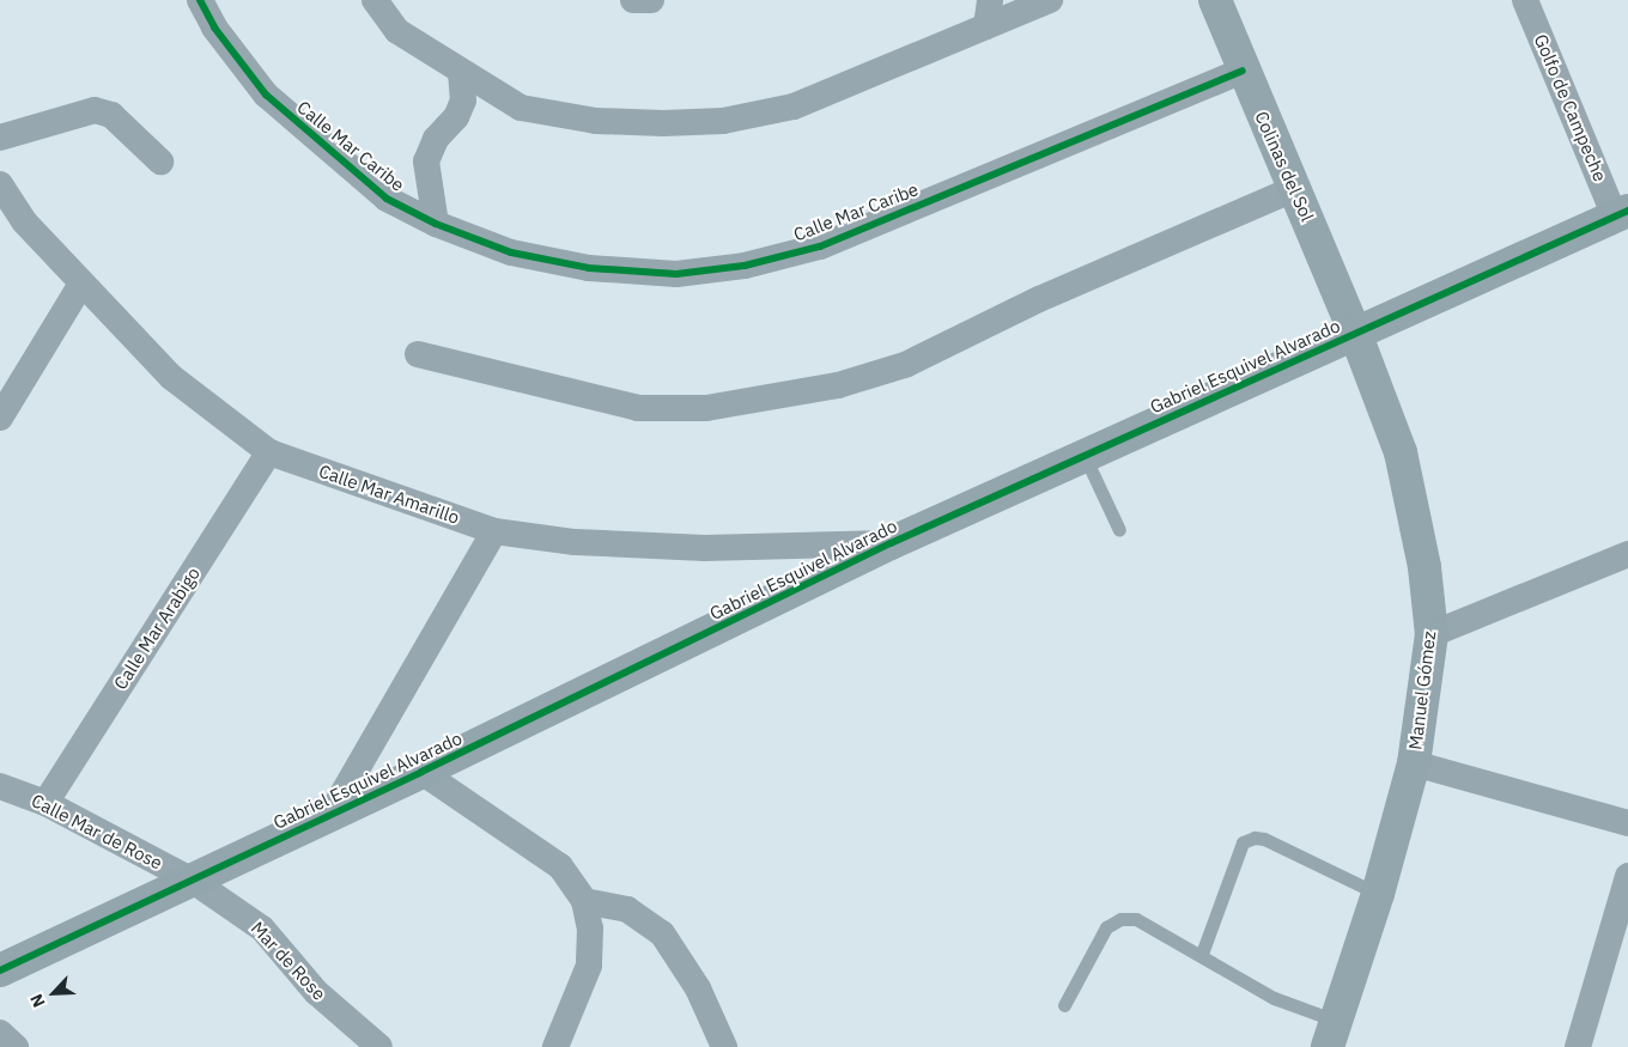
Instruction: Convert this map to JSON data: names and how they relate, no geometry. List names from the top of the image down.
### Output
{
  "streets": {
    "street": [
      "Golfo de Campeche",
      "Calle Mar Caribe",
      "Colinas del Sol",
      "Gabriel Esquivel Alvarado",
      "Calle Mar Amarillo",
      "Calle Mar Arabigo",
      "Manuel Gómez",
      "Calle Mar de Rose",
      "Mar de Rose"
    ]
  },
  "crossings": [
    ["Golfo de Campeche", "Gabriel Esquivel Alvarado"],
    ["Calle Mar Caribe", "Colinas del Sol"],
    ["Colinas del Sol", "Gabriel Esquivel Alvarado"],
    ["Colinas del Sol", "Manuel Gómez"],
    ["Gabriel Esquivel Alvarado", "Calle Mar Amarillo"],
    ["Gabriel Esquivel Alvarado", "Manuel Gómez"],
    ["Gabriel Esquivel Alvarado", "Calle Mar de Rose"],
    ["Gabriel Esquivel Alvarado", "Mar de Rose"],
    ["Calle Mar Amarillo", "Calle Mar Arabigo"],
    ["Calle Mar Arabigo", "Calle Mar de Rose"],
    ["Calle Mar de Rose", "Mar de Rose"]
  ],
  "north": "bottom left"
}
